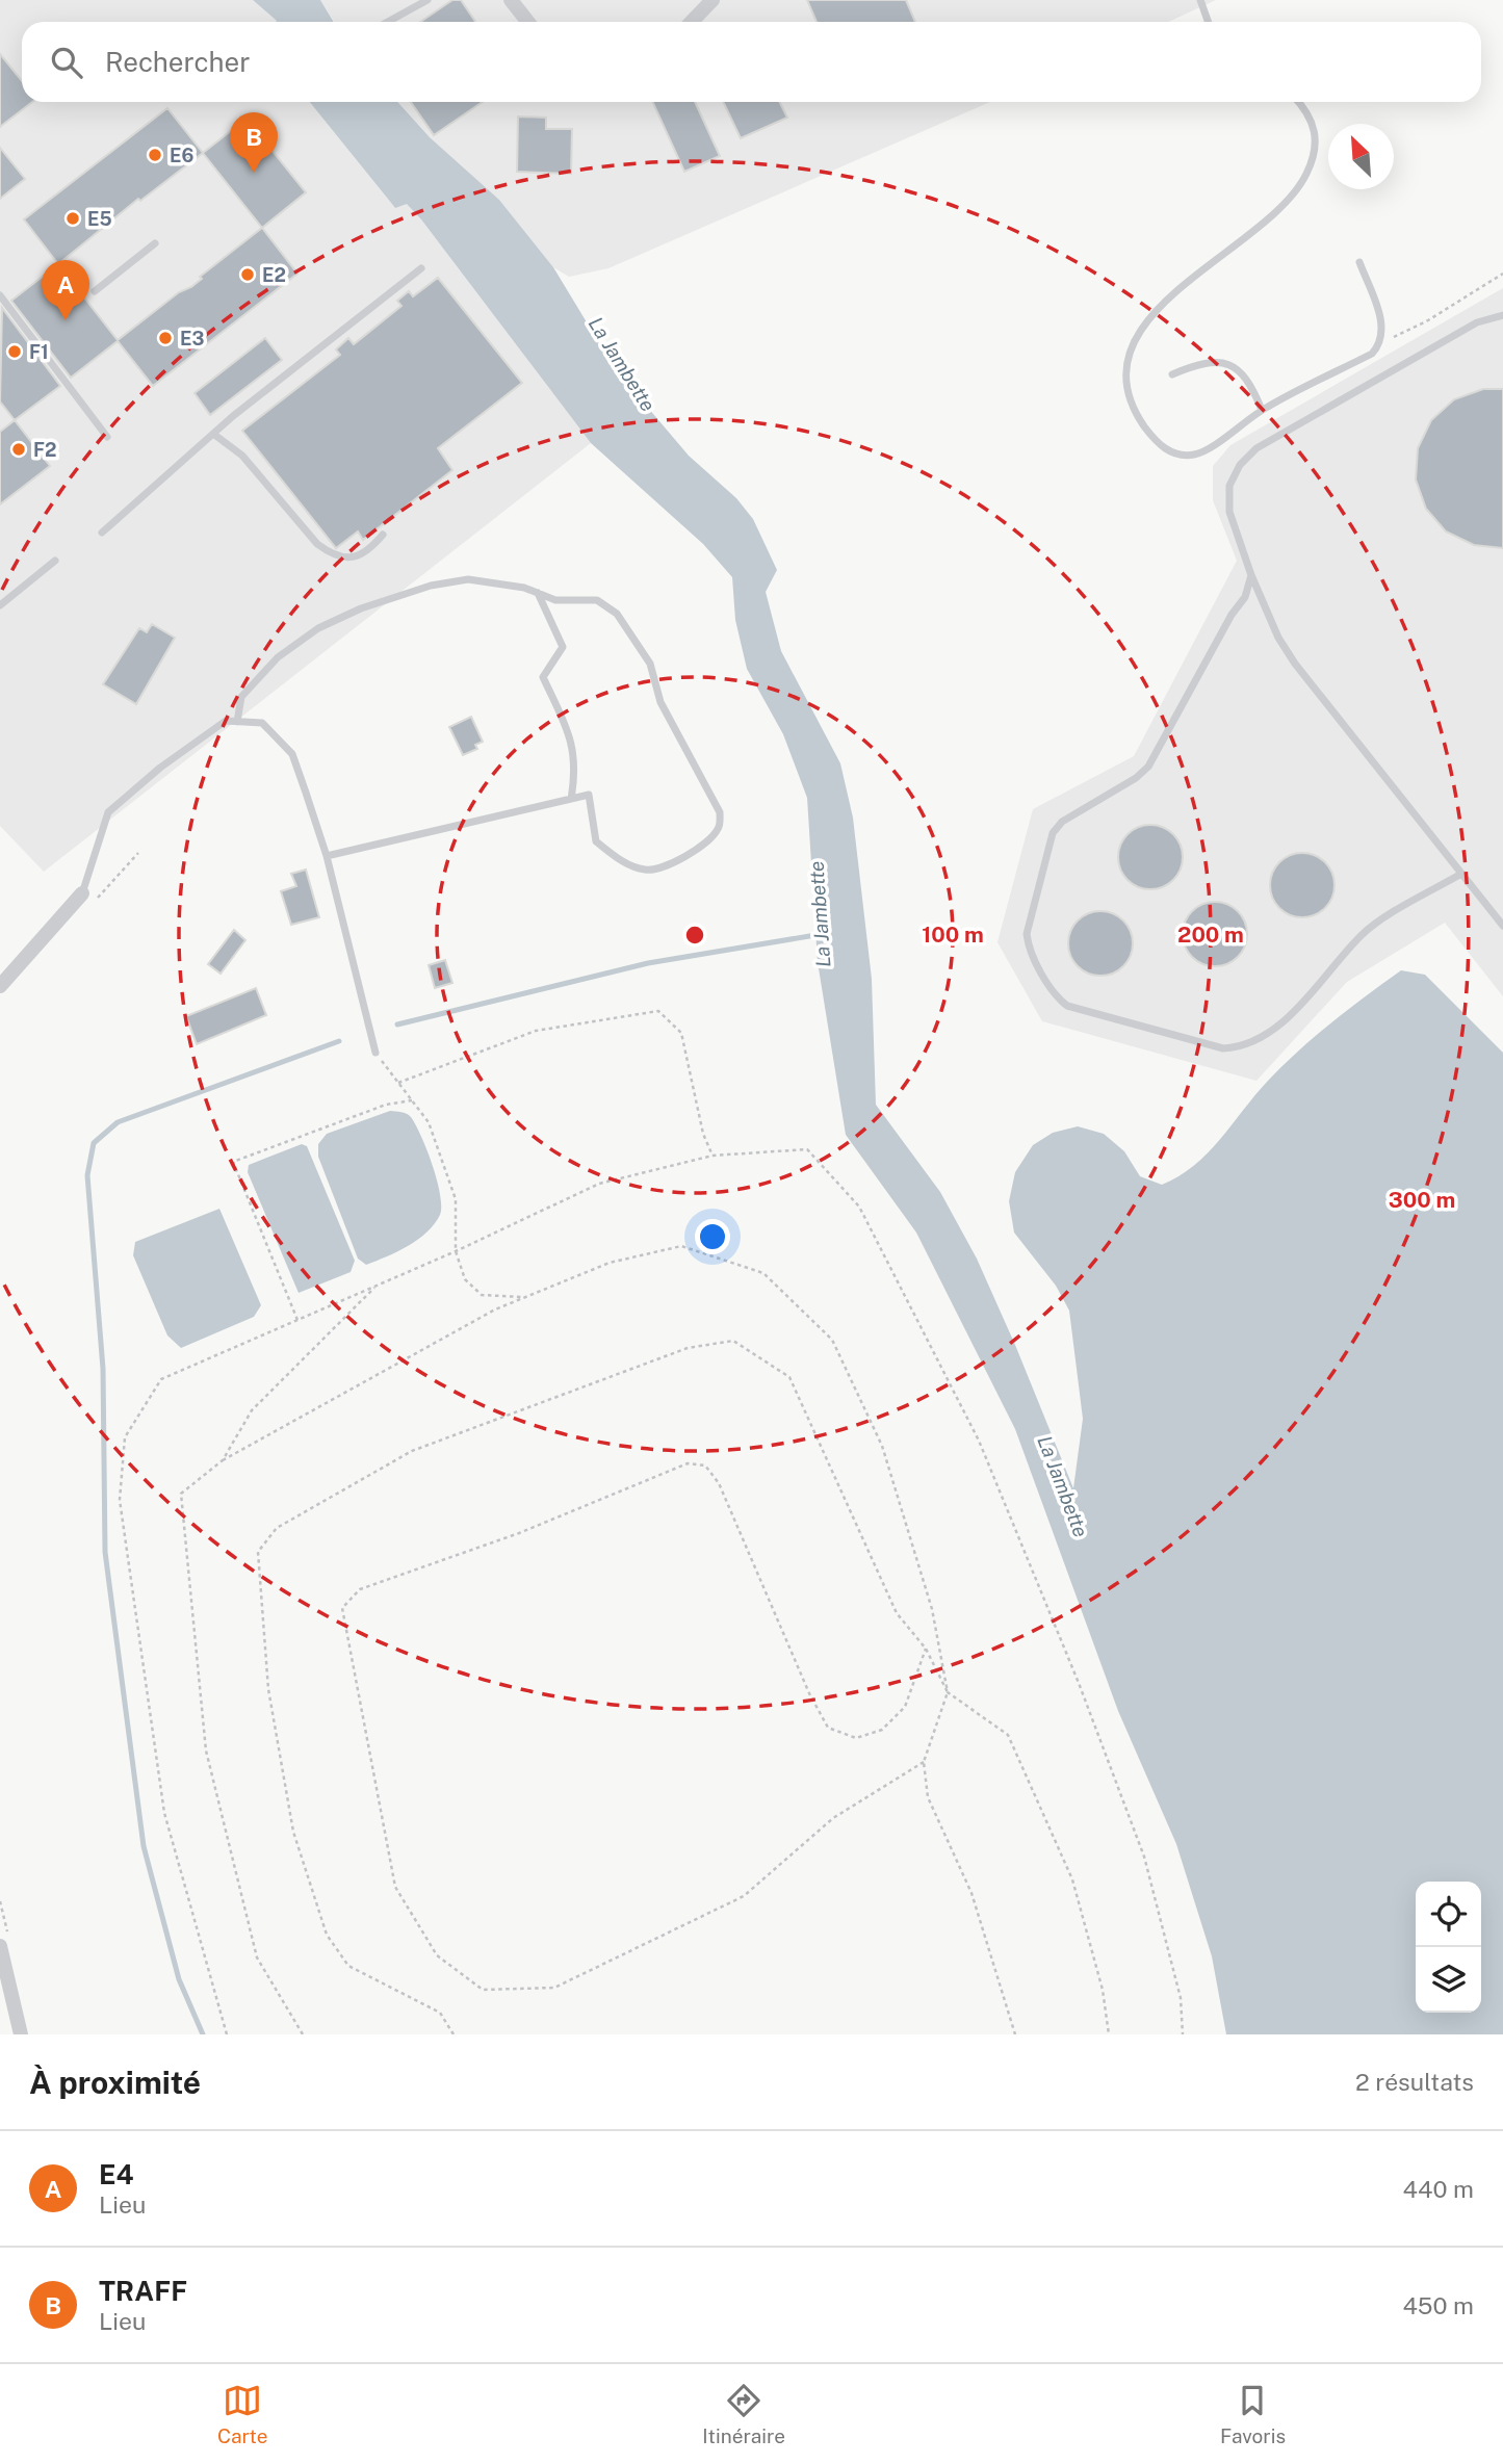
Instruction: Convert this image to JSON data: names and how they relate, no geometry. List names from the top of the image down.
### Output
{
  "water": ["La Jambette"],
  "places": [
    "E6",
    "E5",
    "E2",
    "E3",
    "F1",
    "F2"
  ],
  "north": "top left",
  "page": {
    "search": "Rechercher",
    "pins": ["B", "A"],
    "heading": ["À proximité", "2 résultats"],
    "list": [
      {
        "mark": "A",
        "name": "E4",
        "note": "Lieu",
        "value": "440 m"
      },
      {
        "mark": "B",
        "name": "TRAFF",
        "note": "Lieu",
        "value": "450 m"
      }
    ],
    "nav": ["Carte", "Itinéraire", "Favoris"]
  },
  "rings": ["100 m", "200 m", "300 m"]
}
